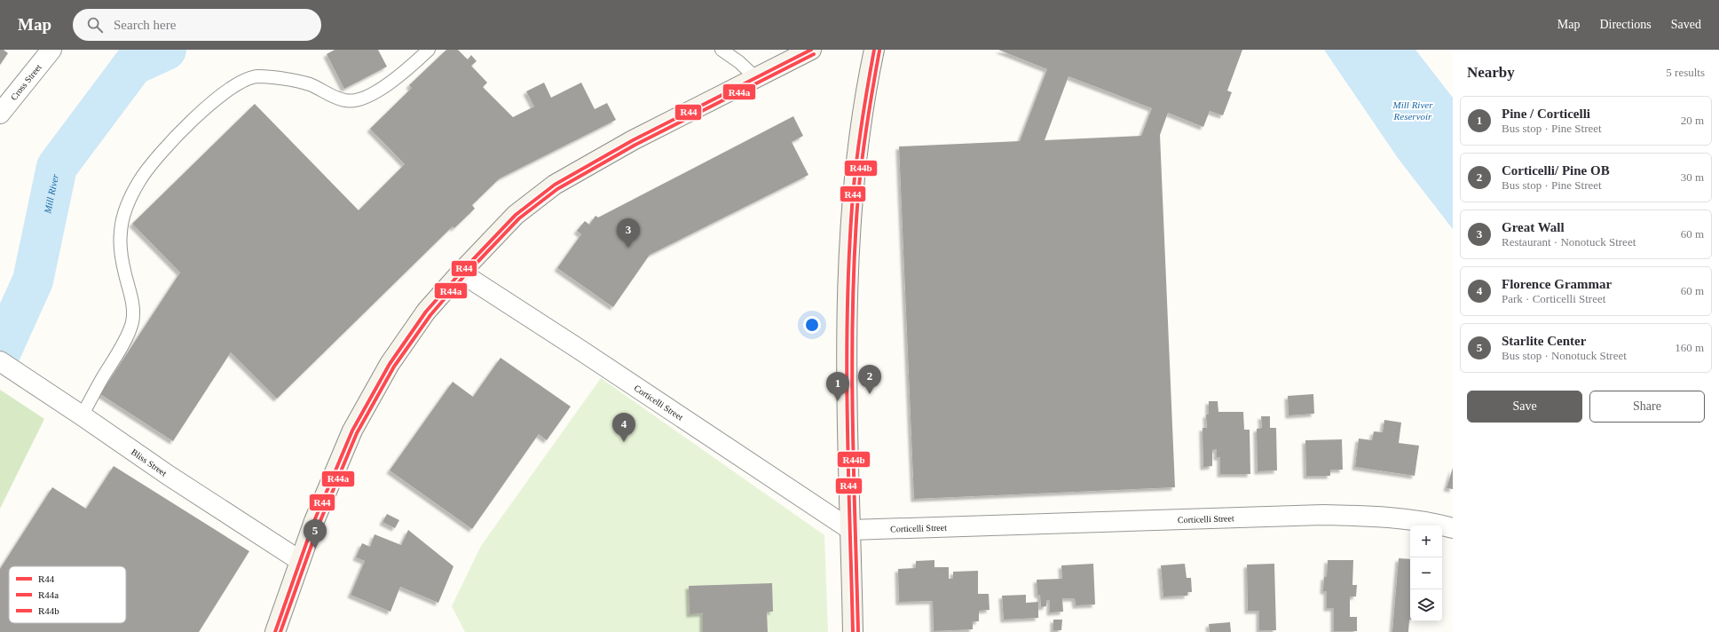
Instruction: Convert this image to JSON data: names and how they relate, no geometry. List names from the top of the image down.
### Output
{
  "streets": {
    "street": ["Cross Street", "Corticelli Street", "Bliss Street"]
  },
  "water": ["Mill River Reservoir", "Mill River"],
  "lines": ["transit line R44", "transit line R44b", "transit line R44a"],
  "legend": ["R44", "R44a", "R44b"],
  "page": {
    "header": "Map",
    "search": "Search here",
    "nav": ["Map", "Directions", "Saved"],
    "heading": ["Nearby", "5 results"],
    "list": [
      {
        "mark": "1",
        "name": "Pine / Corticelli",
        "note": "Bus stop · Pine Street",
        "value": "20 m"
      },
      {
        "mark": "2",
        "name": "Corticelli/ Pine OB",
        "note": "Bus stop · Pine Street",
        "value": "30 m"
      },
      {
        "mark": "3",
        "name": "Great Wall",
        "note": "Restaurant · Nonotuck Street",
        "value": "60 m"
      },
      {
        "mark": "4",
        "name": "Florence Grammar",
        "note": "Park · Corticelli Street",
        "value": "60 m"
      },
      {
        "mark": "5",
        "name": "Starlite Center",
        "note": "Bus stop · Nonotuck Street",
        "value": "160 m"
      }
    ],
    "pins": [
      "3",
      "2",
      "1",
      "4",
      "5"
    ],
    "buttons": ["Save", "Share"],
    "map_buttons": ["+", "−"]
  }
}
